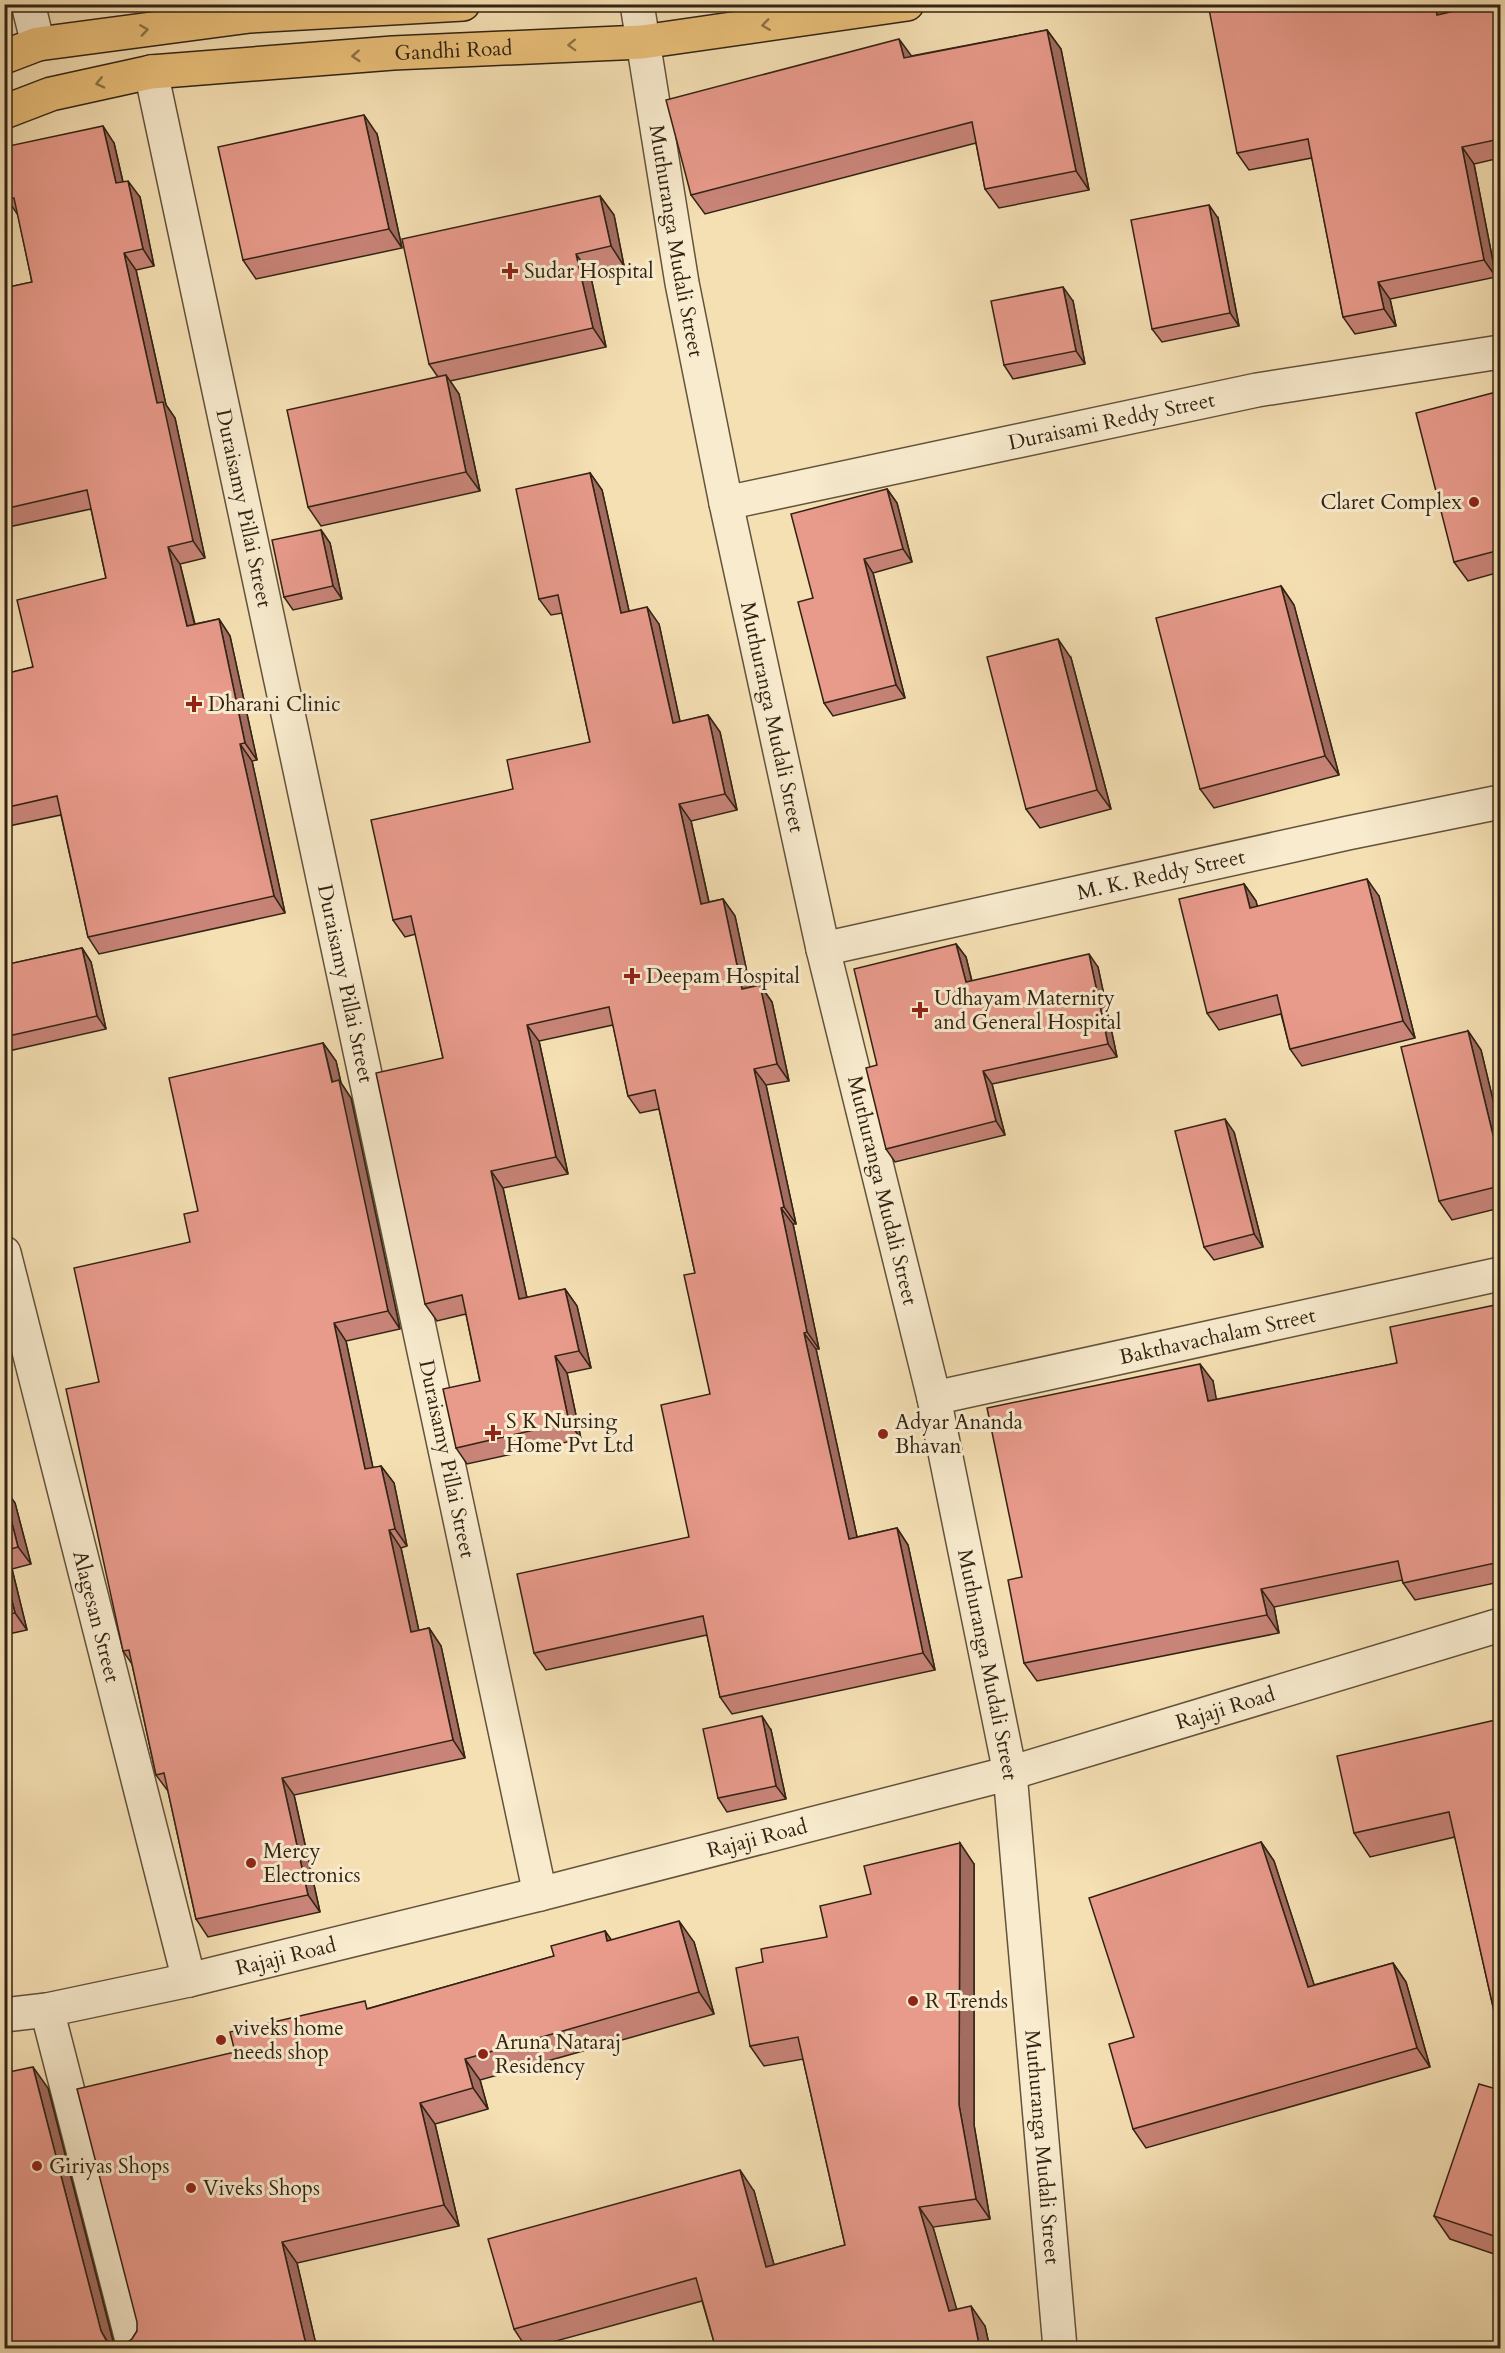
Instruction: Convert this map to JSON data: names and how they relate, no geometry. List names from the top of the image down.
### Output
{
  "streets": {
    "main road": ["Gandhi Road"],
    "street": [
      "Muthuranga Mudali Street",
      "Duraisami Reddy Street",
      "Duraisamy Pillai Street",
      "M. K. Reddy Street",
      "Bakthavachalam Street",
      "Alagesan Street",
      "Rajaji Road"
    ]
  },
  "crossings": [
    ["Gandhi Road", "Muthuranga Mudali Street"],
    ["Gandhi Road", "Duraisamy Pillai Street"],
    ["Muthuranga Mudali Street", "Duraisami Reddy Street"],
    ["Muthuranga Mudali Street", "M. K. Reddy Street"],
    ["Muthuranga Mudali Street", "Bakthavachalam Street"],
    ["Muthuranga Mudali Street", "Rajaji Road"],
    ["Duraisamy Pillai Street", "Rajaji Road"],
    ["Alagesan Street", "Rajaji Road"]
  ],
  "places": {
    "health": [
      "Sudar Hospital",
      "Dharani Clinic",
      "Deepam Hospital",
      "Udhayam Maternity and General Hospital",
      "S K Nursing Home Pvt Ltd"
    ],
    "other": [
      "Claret Complex",
      "Adyar Ananda Bhavan",
      "Mercy Electronics",
      "R Trends",
      "viveks home needs shop",
      "Aruna Nataraj Residency",
      "Giriyas Shops",
      "Viveks Shops"
    ]
  }
}
